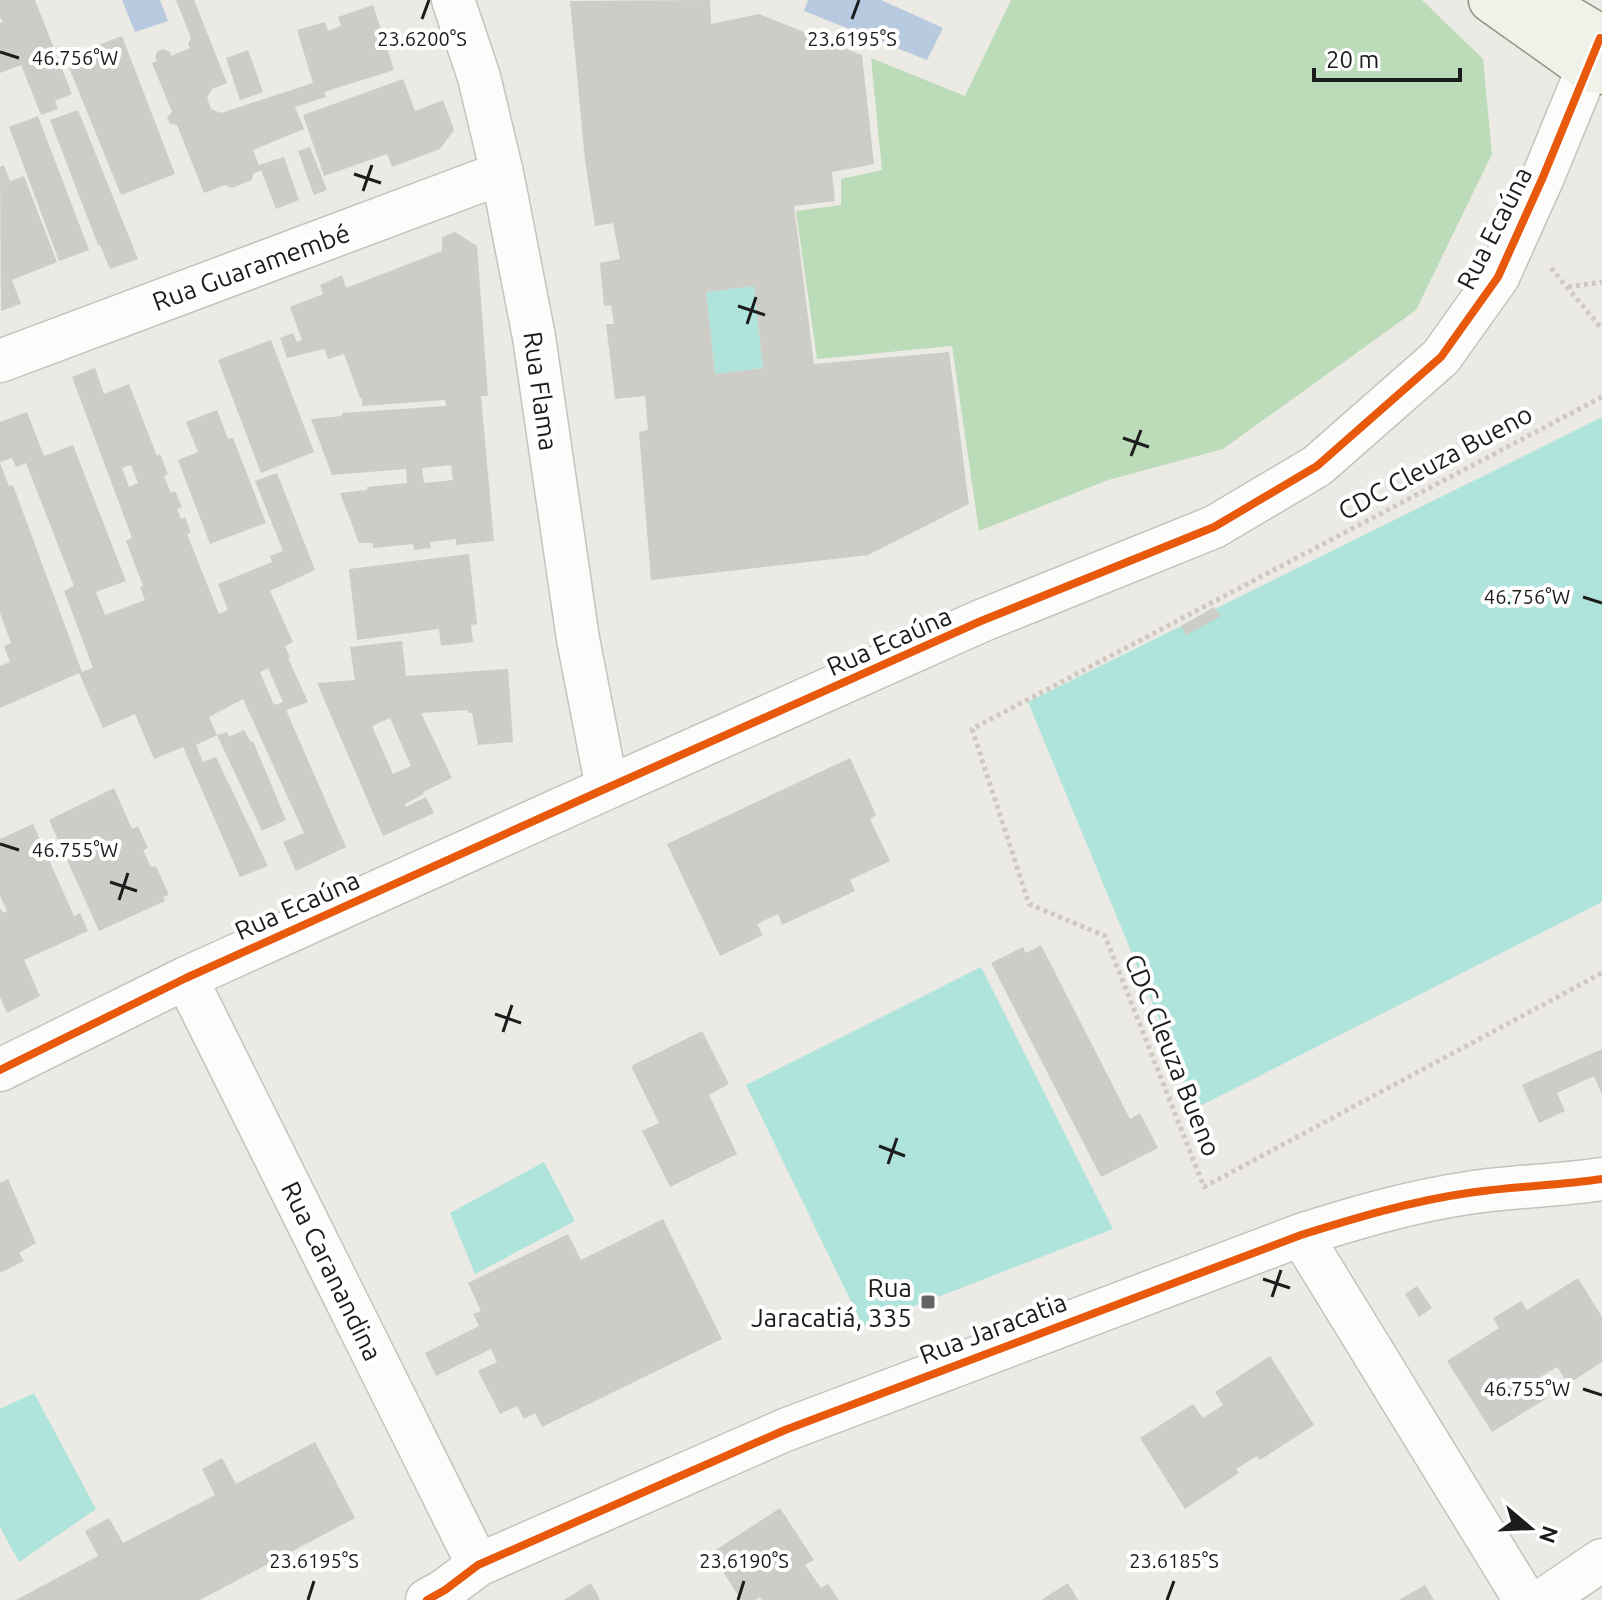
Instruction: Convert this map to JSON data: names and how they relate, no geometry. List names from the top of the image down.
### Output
{
  "streets": {
    "street": [
      "Rua Ecaúna",
      "Rua Guaramembé",
      "Rua Flama",
      "Rua Caranandina",
      "Rua Jaracatia"
    ],
    "path": ["CDC Cleuza Bueno"]
  },
  "crossings": [
    ["Rua Ecaúna", "Rua Flama"],
    ["Rua Ecaúna", "Rua Caranandina"],
    ["Rua Guaramembé", "Rua Flama"],
    ["Rua Caranandina", "Rua Jaracatia"]
  ],
  "places": {
    "transit": ["Rua Jaracatiá, 335"]
  },
  "scale_bar": "20 m",
  "north": "right",
  "coordinates": [
    "23.6200°S",
    "23.6195°S",
    "46.756°W",
    "46.755°W",
    "23.6190°S",
    "23.6185°S"
  ]
}
